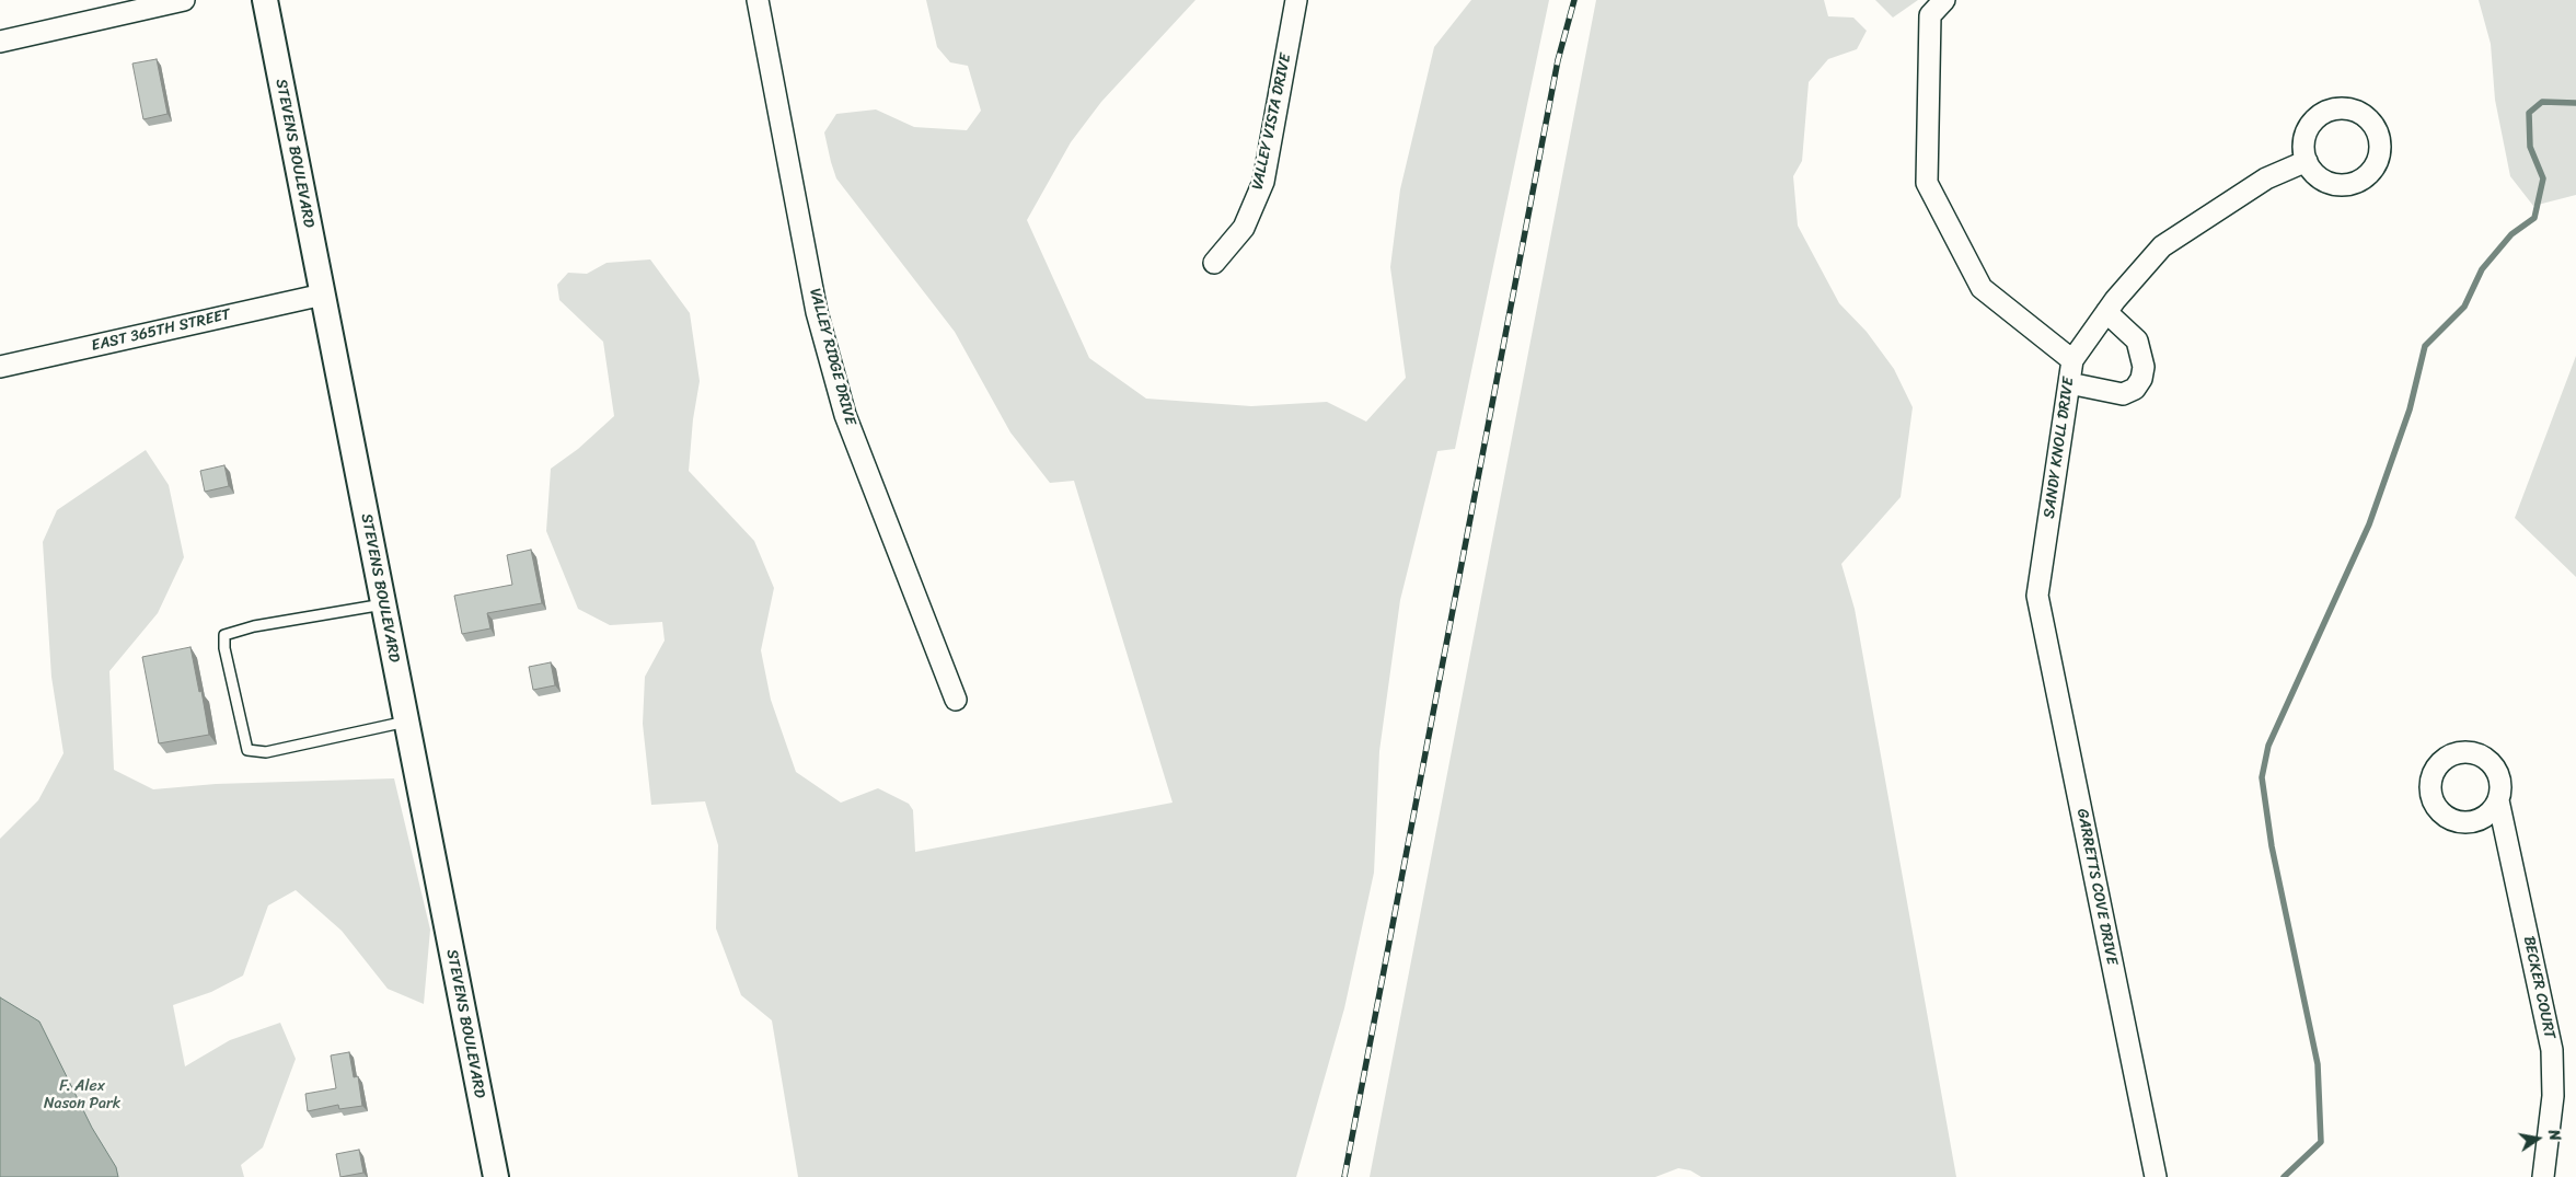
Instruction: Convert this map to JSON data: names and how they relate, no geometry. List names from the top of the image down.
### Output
{
  "streets": {
    "street": [
      "VALLEY VISTA DRIVE",
      "STEVENS BOULEVARD",
      "EAST 365TH STREET",
      "VALLEY RIDGE DRIVE",
      "SANDY KNOLL DRIVE",
      "GARRETTS COVE DRIVE",
      "BECKER COURT"
    ]
  },
  "crossings": [
    ["STEVENS BOULEVARD", "EAST 365TH STREET"],
    ["SANDY KNOLL DRIVE", "GARRETTS COVE DRIVE"]
  ],
  "parks": ["F. Alex Nason Park"],
  "north": "right"
}
